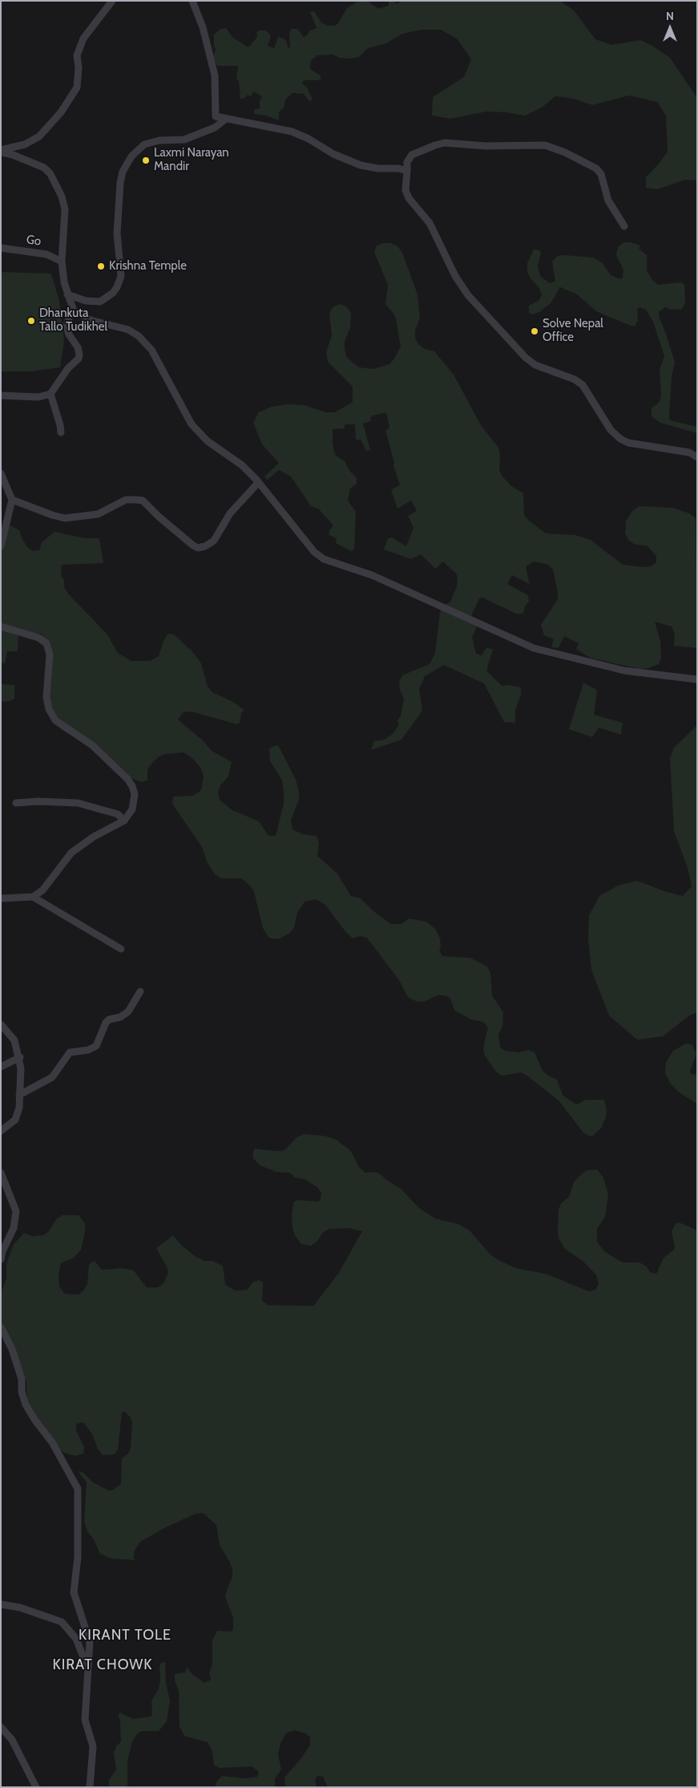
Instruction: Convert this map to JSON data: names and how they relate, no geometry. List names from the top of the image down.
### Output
{
  "streets": {
    "street": ["Go"]
  },
  "districts": ["KIRANT TOLE", "KIRAT CHOWK"],
  "places": [
    "Laxmi Narayan Mandir",
    "Krishna Temple",
    "Dhankuta Tallo Tudikhel",
    "Solve Nepal Office"
  ],
  "north": "top"
}
